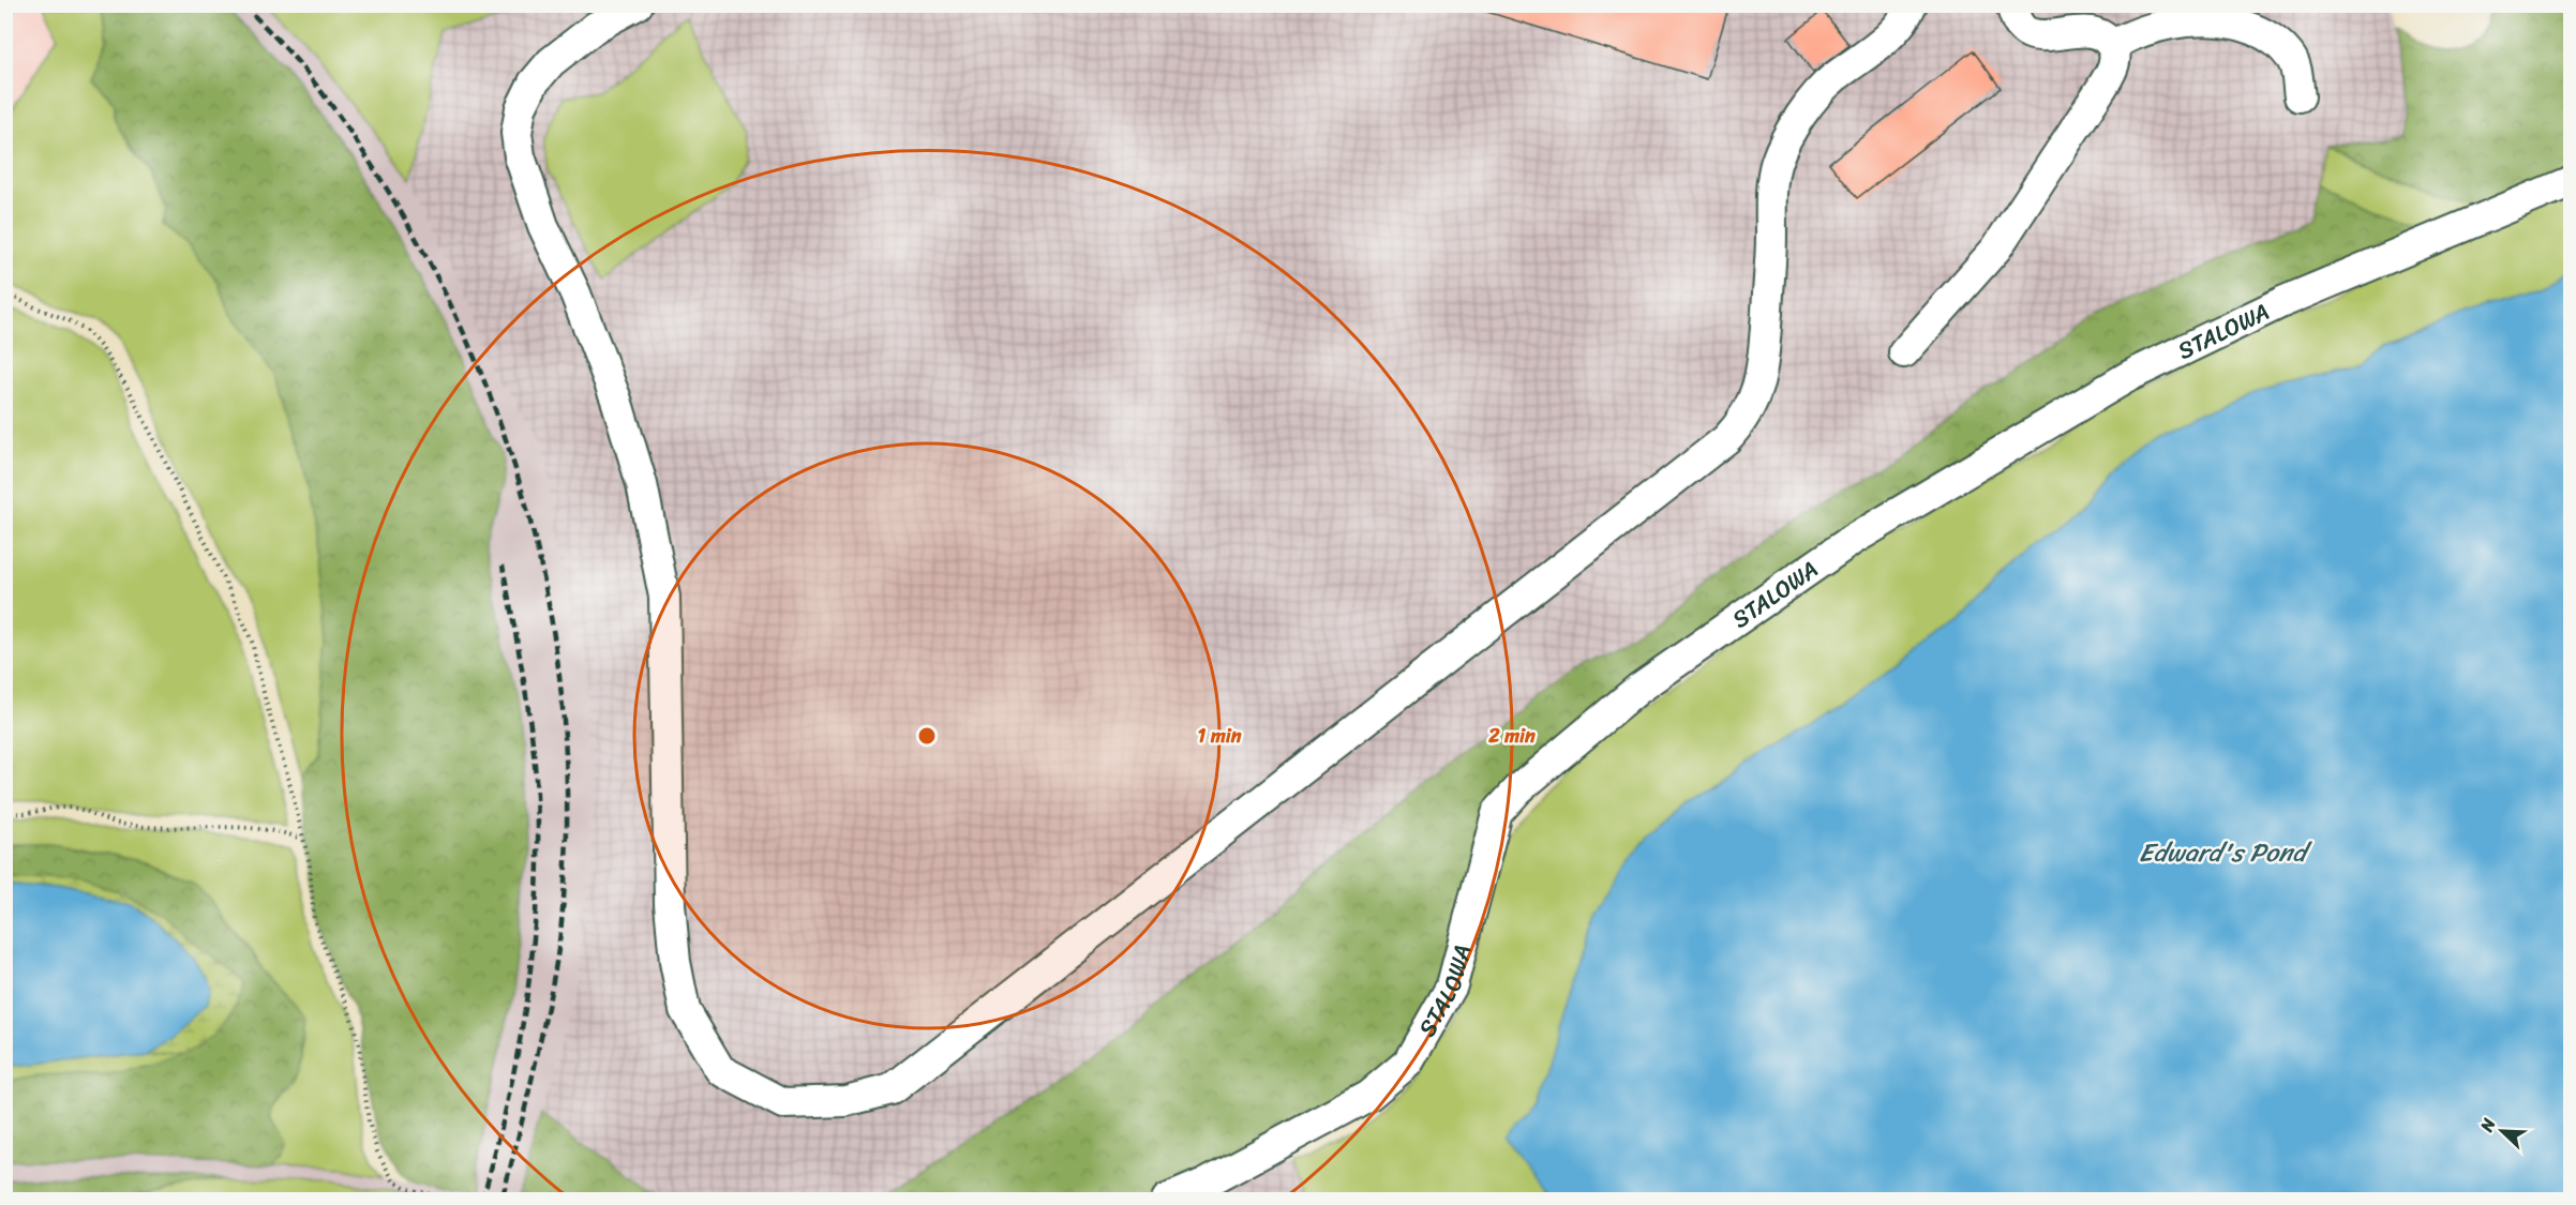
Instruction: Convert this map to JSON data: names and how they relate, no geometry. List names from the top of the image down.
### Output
{
  "streets": {
    "street": ["STALOWA"]
  },
  "water": ["Edward's Pond"],
  "north": "top left",
  "rings": ["1 min", "2 min"]
}
